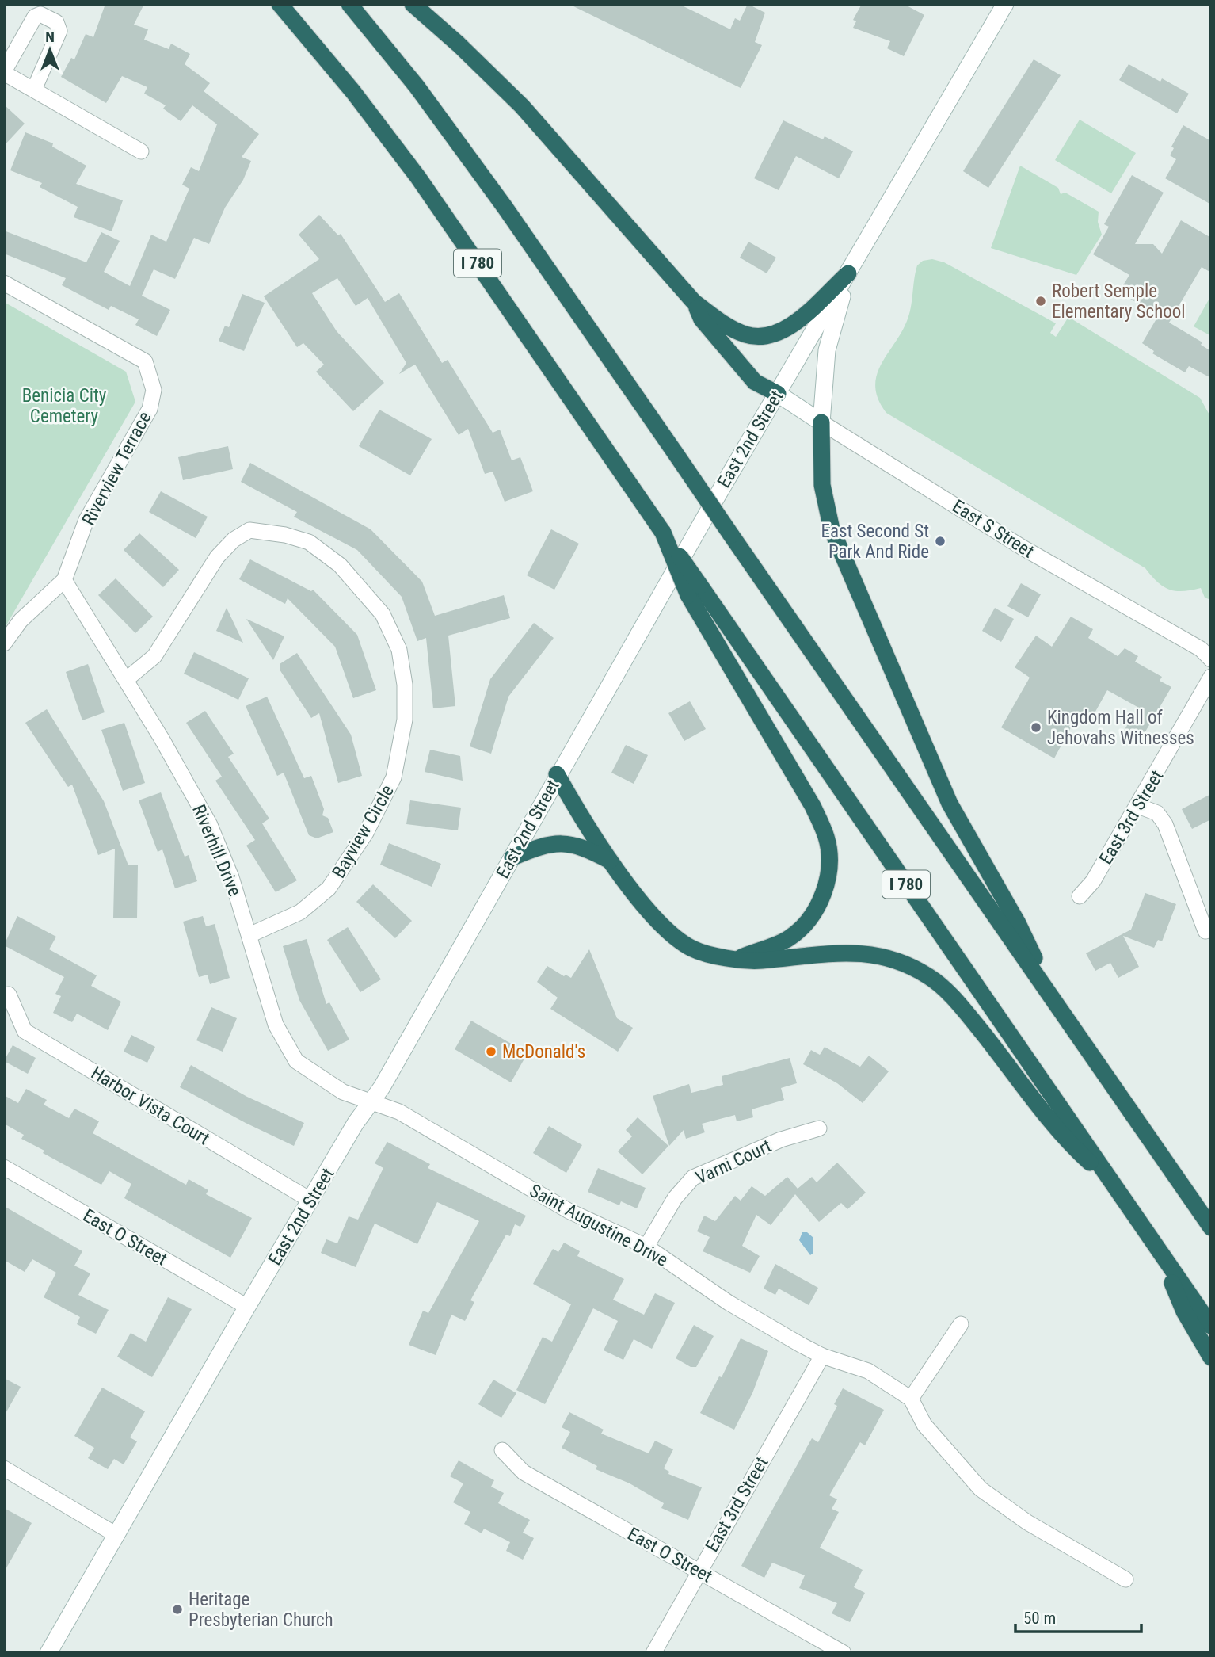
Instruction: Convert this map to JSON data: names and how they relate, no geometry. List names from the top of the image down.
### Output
{
  "streets": {
    "highway": ["I 780"],
    "main road": ["East 2nd Street", "East S Street"],
    "street": [
      "Riverview Terrace",
      "East 3rd Street",
      "Bayview Circle",
      "Riverhill Drive",
      "Harbor Vista Court",
      "Varni Court",
      "Saint Augustine Drive",
      "East O Street"
    ]
  },
  "crossings": [
    ["East 2nd Street", "East S Street"],
    ["East 2nd Street", "Riverhill Drive"],
    ["East 2nd Street", "Harbor Vista Court"],
    ["East 2nd Street", "Saint Augustine Drive"],
    ["East 2nd Street", "East O Street"],
    ["Riverview Terrace", "Riverhill Drive"],
    ["East 3rd Street", "Saint Augustine Drive"],
    ["East 3rd Street", "East O Street"],
    ["Bayview Circle", "Riverhill Drive"],
    ["Riverhill Drive", "Saint Augustine Drive"],
    ["Varni Court", "Saint Augustine Drive"]
  ],
  "parks": ["Benicia City Cemetery"],
  "places": [
    "Robert Semple Elementary School",
    "East Second St Park And Ride",
    "Kingdom Hall of Jehovahs Witnesses",
    "McDonald's",
    "Heritage Presbyterian Church"
  ],
  "scale_bar": "50 m",
  "north": "top"
}
